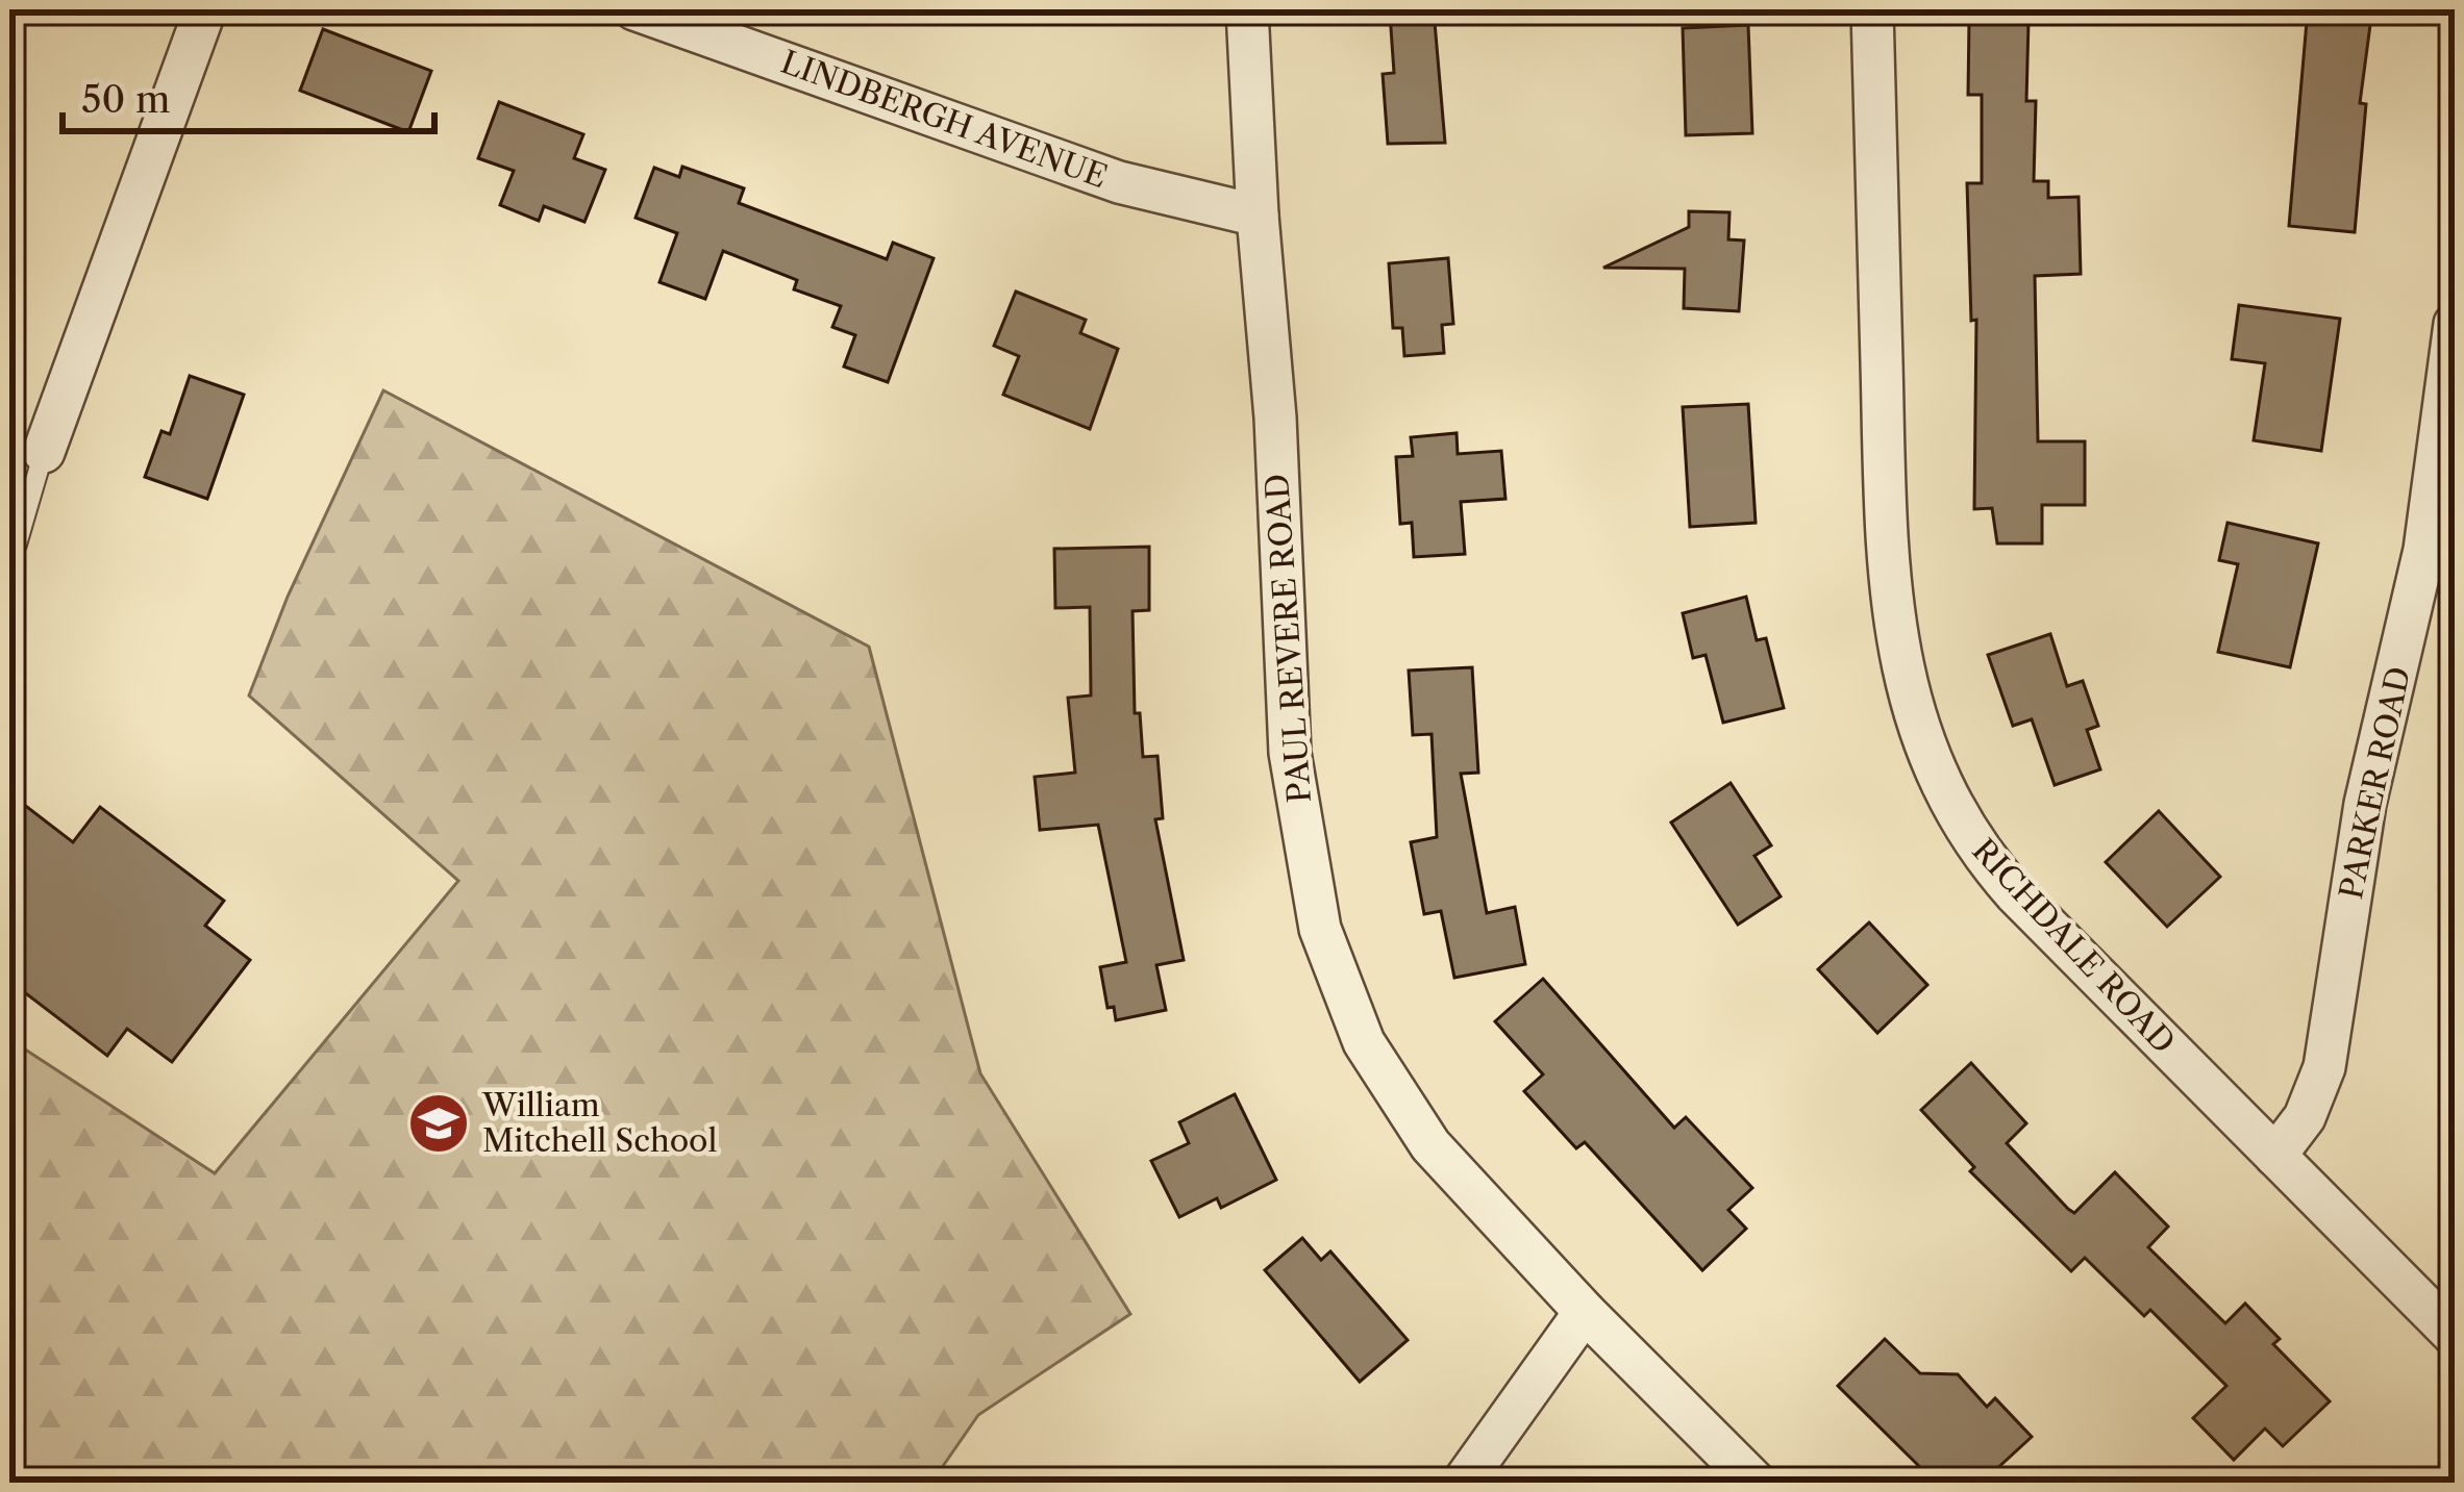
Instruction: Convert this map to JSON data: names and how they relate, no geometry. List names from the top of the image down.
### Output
{
  "streets": {
    "street": [
      "LINDBERGH AVENUE",
      "PAUL REVERE ROAD",
      "PARKER ROAD",
      "RICHDALE ROAD"
    ]
  },
  "crossings": [
    ["LINDBERGH AVENUE", "PAUL REVERE ROAD"],
    ["PARKER ROAD", "RICHDALE ROAD"]
  ],
  "places": {
    "school or university": ["William Mitchell School"]
  },
  "scale_bar": "50 m"
}
